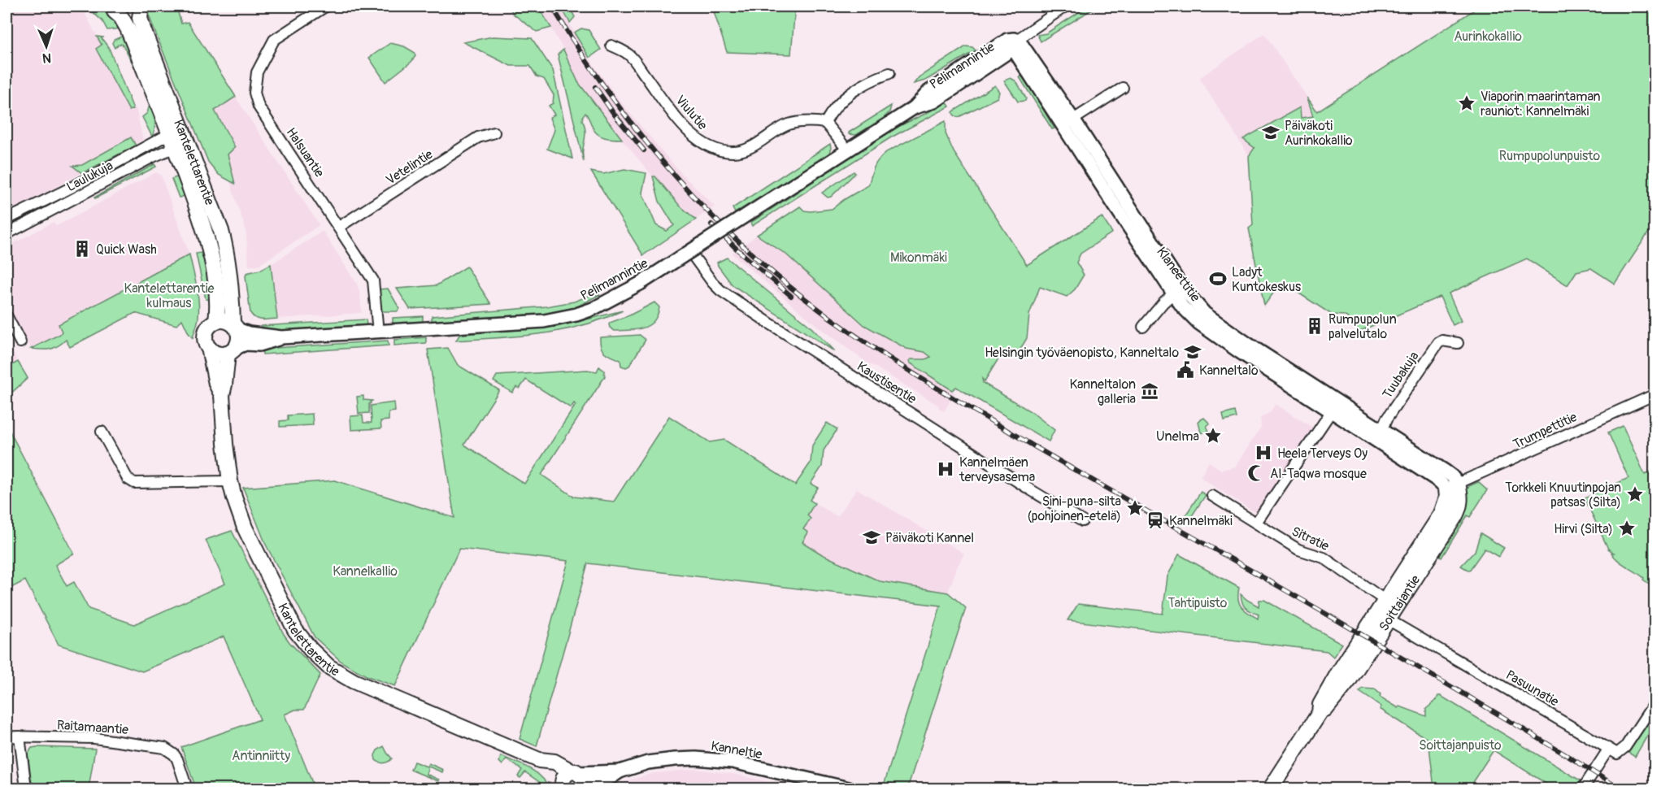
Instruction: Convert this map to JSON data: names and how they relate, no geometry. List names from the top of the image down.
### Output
{
  "streets": {
    "main road": ["Kantelettarentie", "Soittajantie"],
    "street": [
      "Pelimannintie",
      "Viulutie",
      "Halsuantie",
      "Vetelintie",
      "Laulukuja",
      "Klaneettitie",
      "Tuubakuja",
      "Kaustisentie",
      "Trumpettitie",
      "Sitratie",
      "Pasuunatie",
      "Raitamaantie",
      "Kanneltie"
    ]
  },
  "crossings": [
    ["Pelimannintie", "Halsuantie"],
    ["Pelimannintie", "Kantelettarentie"],
    ["Pelimannintie", "Klaneettitie"],
    ["Pelimannintie", "Kaustisentie"],
    ["Halsuantie", "Vetelintie"],
    ["Kantelettarentie", "Laulukuja"],
    ["Kantelettarentie", "Kanneltie"],
    ["Klaneettitie", "Tuubakuja"],
    ["Klaneettitie", "Trumpettitie"],
    ["Klaneettitie", "Soittajantie"],
    ["Trumpettitie", "Soittajantie"],
    ["Sitratie", "Soittajantie"],
    ["Sitratie", "Pasuunatie"],
    ["Soittajantie", "Pasuunatie"]
  ],
  "parks": [
    "Aurinkokallio",
    "Rumpupolunpuisto",
    "Mikonmäki",
    "Kantelettarentie kulmaus",
    "Kannelkallio",
    "Tahtipuisto",
    "Soittajanpuisto",
    "Antinniitty"
  ],
  "places": {
    "place": [
      "Viaporin maarintaman rauniot: Kannelmäki",
      "Unelma",
      "Torkkeli Knuutinpojan patsas (Silta)",
      "Sini-puna-silta (pohjoinen-etelä)",
      "Hirvi (Silta)"
    ],
    "school or university": ["Päiväkoti Aurinkokallio", "Helsingin työväenopisto, Kanneltalo", "Päiväkoti Kannel"],
    "building": ["Quick Wash", "Rumpupolun palvelutalo"],
    "sports": ["Ladyt Kuntokeskus"],
    "public building": ["Kanneltalo"],
    "museum": ["Kanneltalon galleria"],
    "hospital": ["Heela Terveys Oy", "Kannelmäen terveysasema"],
    "mosque": ["Al-Taqwa mosque"],
    "station": ["Kannelmäki"]
  },
  "north": "bottom"
}
